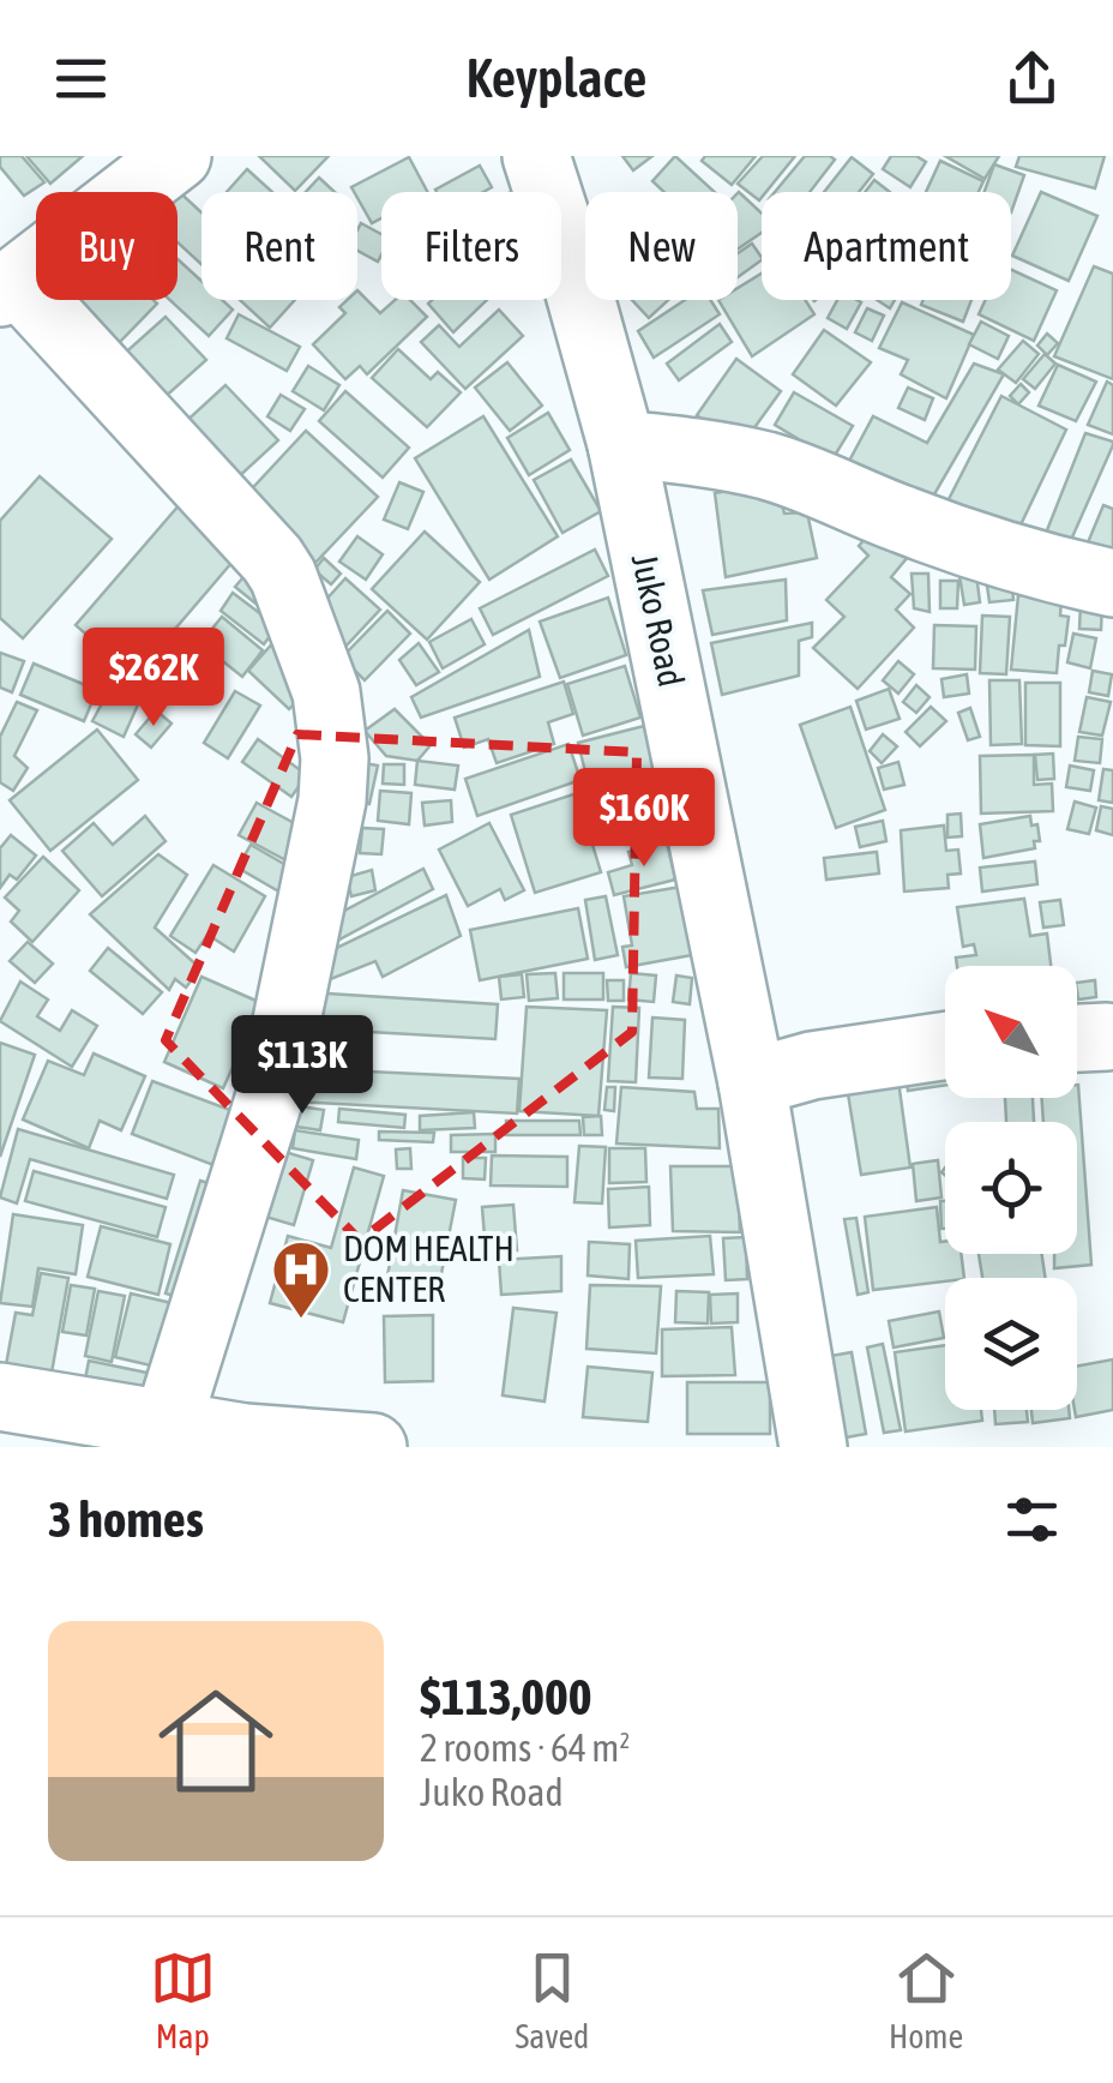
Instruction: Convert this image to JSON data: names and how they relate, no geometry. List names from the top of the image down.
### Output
{
  "streets": {
    "street": ["Juko Road"]
  },
  "places": {
    "hospital": ["DOM HEALTH CENTER"]
  },
  "north": "top left",
  "page": {
    "header": "Keyplace",
    "chip": [
      "Buy",
      "Rent",
      "Filters",
      "New",
      "Apartment"
    ],
    "price": ["$262K", "$160K", "$113K"],
    "heading": "3 homes",
    "list": [
      {
        "name": "$113,000",
        "note": "2 rooms · 64 m² · Juko Road"
      }
    ],
    "tabs": ["Map", "Saved", "Home"]
  }
}
